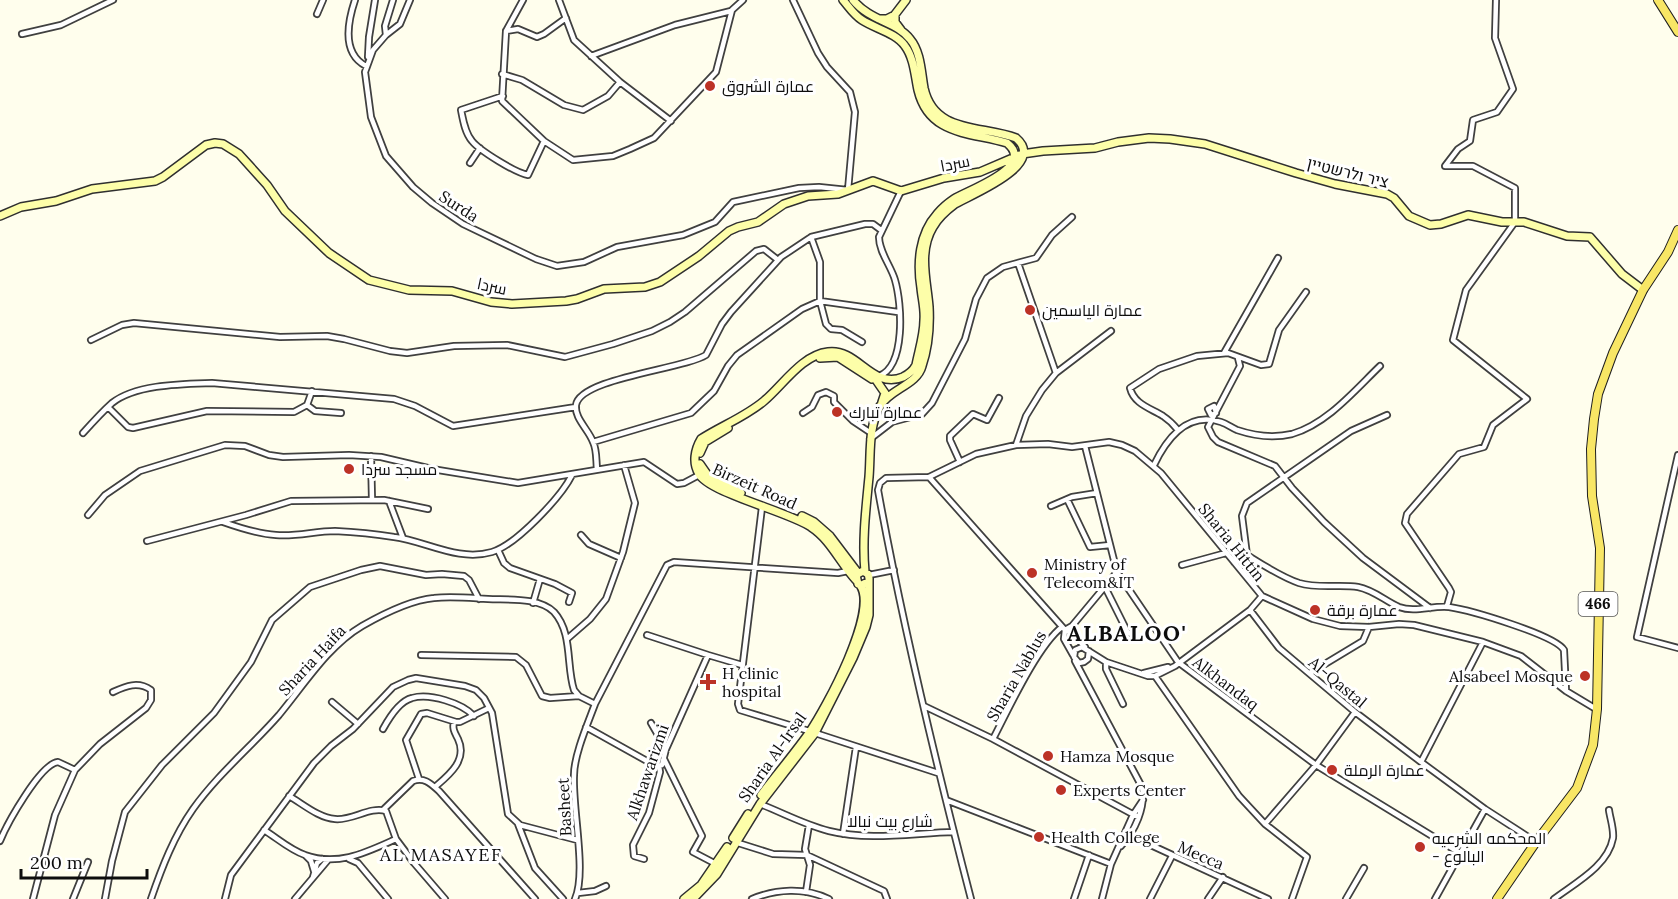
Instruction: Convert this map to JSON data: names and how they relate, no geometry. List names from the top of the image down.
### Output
{
  "streets": {
    "main road": [
      "سردا",
      "ציר ולרשטיין",
      "Birzeit Road",
      "466",
      "Sharia Al-Irsal"
    ],
    "street": [
      "Surda",
      "Sharia Hittin",
      "Sharia Haifa",
      "Sharia Nablus",
      "Al-Qastal",
      "Alkhandaq",
      "Alkhawarizmi",
      "Basheet",
      "شارع بيت نبالا",
      "Mecca"
    ]
  },
  "crossings": [
    ["سردا", "ציר ולרשטיין"],
    ["سردا", "Surda"],
    ["ציר ולרשטיין", "466"],
    ["Birzeit Road", "Sharia Al-Irsal"],
    ["Sharia Hittin", "466"],
    ["Sharia Hittin", "Alkhandaq"],
    ["Sharia Hittin", "شارع بيت نبالا"],
    ["466", "Al-Qastal"],
    ["Sharia Al-Irsal", "شارع بيت نبالا"]
  ],
  "districts": ["ALBALOO'", "AL MASAYEF"],
  "places": {
    "other": [
      "عمارة الشروق",
      "عمارة الياسمين",
      "عمارة تبارك",
      "مسجد سردا",
      "Ministry of Telecom&IT",
      "عمارة برقة",
      "Alsabeel Mosque",
      "Hamza Mosque",
      "عمارة الرملة",
      "Experts Center",
      "Health College",
      "المحكمه الشرعيه - البالوع"
    ],
    "health": ["H clinic hospital"]
  },
  "scale_bar": "200 m"
}
